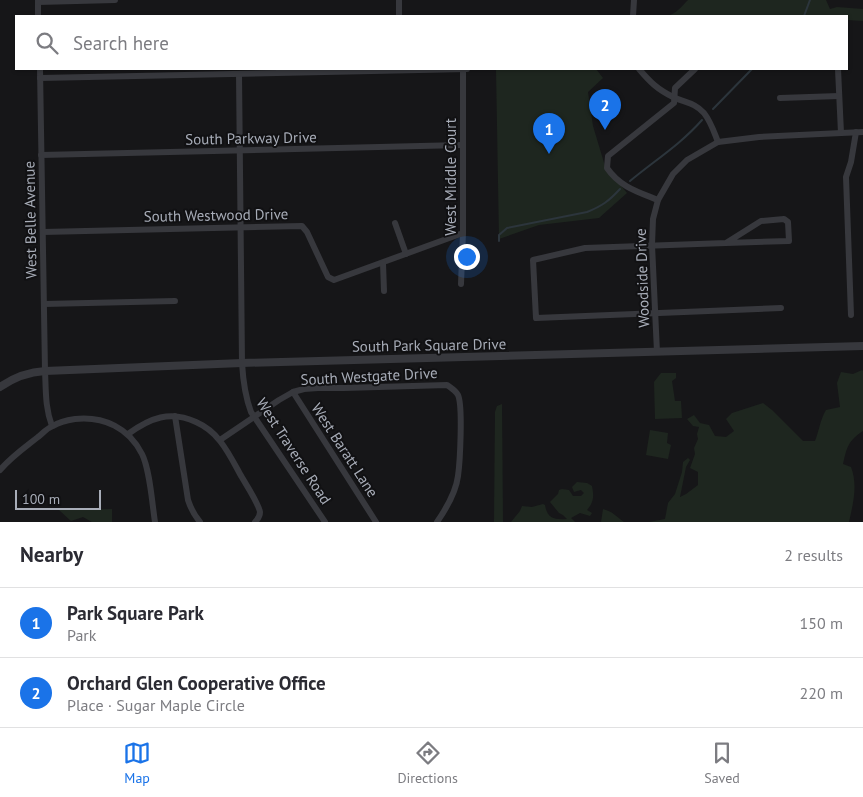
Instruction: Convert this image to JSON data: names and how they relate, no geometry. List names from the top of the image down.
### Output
{
  "streets": {
    "street": [
      "South Parkway Drive",
      "West Middle Court",
      "South Westwood Drive",
      "West Belle Avenue",
      "Woodside Drive",
      "South Park Square Drive",
      "South Westgate Drive",
      "West Baratt Lane",
      "West Traverse Road"
    ]
  },
  "crossings": [
    ["South Parkway Drive", "West Middle Court"],
    ["South Parkway Drive", "West Belle Avenue"],
    ["South Parkway Drive", "West Traverse Road"],
    ["West Middle Court", "South Westwood Drive"],
    ["South Westwood Drive", "West Belle Avenue"],
    ["South Westwood Drive", "West Traverse Road"],
    ["West Belle Avenue", "South Park Square Drive"],
    ["Woodside Drive", "South Park Square Drive"],
    ["South Park Square Drive", "West Traverse Road"],
    ["South Westgate Drive", "West Baratt Lane"],
    ["South Westgate Drive", "West Traverse Road"]
  ],
  "scale_bar": "100 m",
  "page": {
    "search": "Search here",
    "pins": ["2", "1"],
    "scale": "100 m",
    "heading": ["Nearby", "2 results"],
    "list": [
      {
        "mark": "1",
        "name": "Park Square Park",
        "note": "Park",
        "value": "150 m"
      },
      {
        "mark": "2",
        "name": "Orchard Glen Cooperative Office",
        "note": "Place · Sugar Maple Circle",
        "value": "220 m"
      }
    ],
    "nav": ["Map", "Directions", "Saved"]
  }
}
